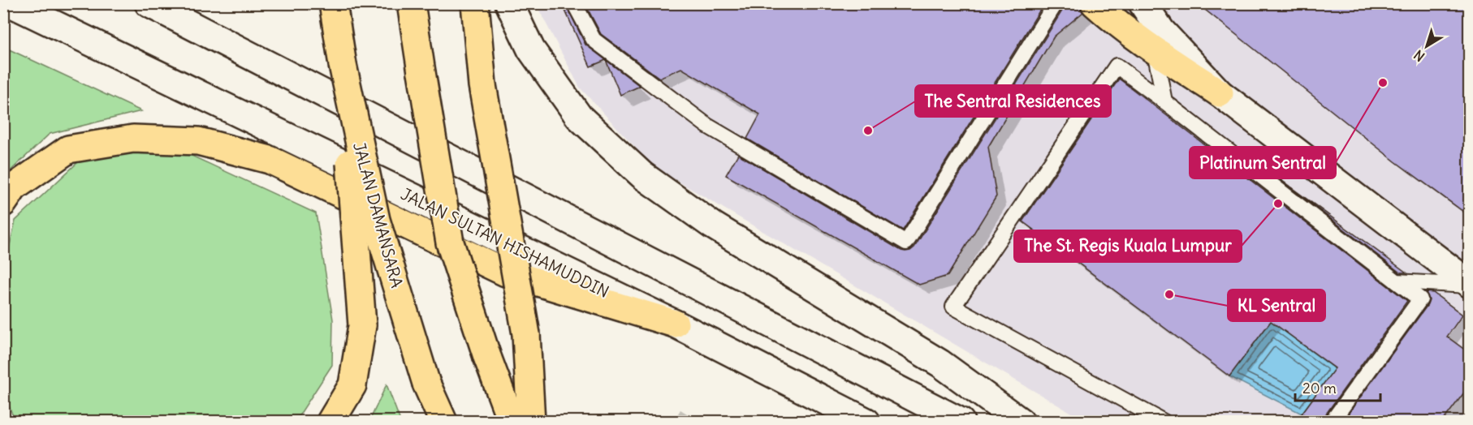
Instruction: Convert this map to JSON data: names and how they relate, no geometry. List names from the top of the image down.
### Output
{
  "streets": {
    "main road": ["JALAN DAMANSARA", "JALAN SULTAN HISHAMUDDIN"]
  },
  "places": [
    "Platinum Sentral",
    "The Sentral Residences",
    "The St. Regis Kuala Lumpur",
    "KL Sentral"
  ],
  "scale_bar": "20 m",
  "north": "bottom left"
}
